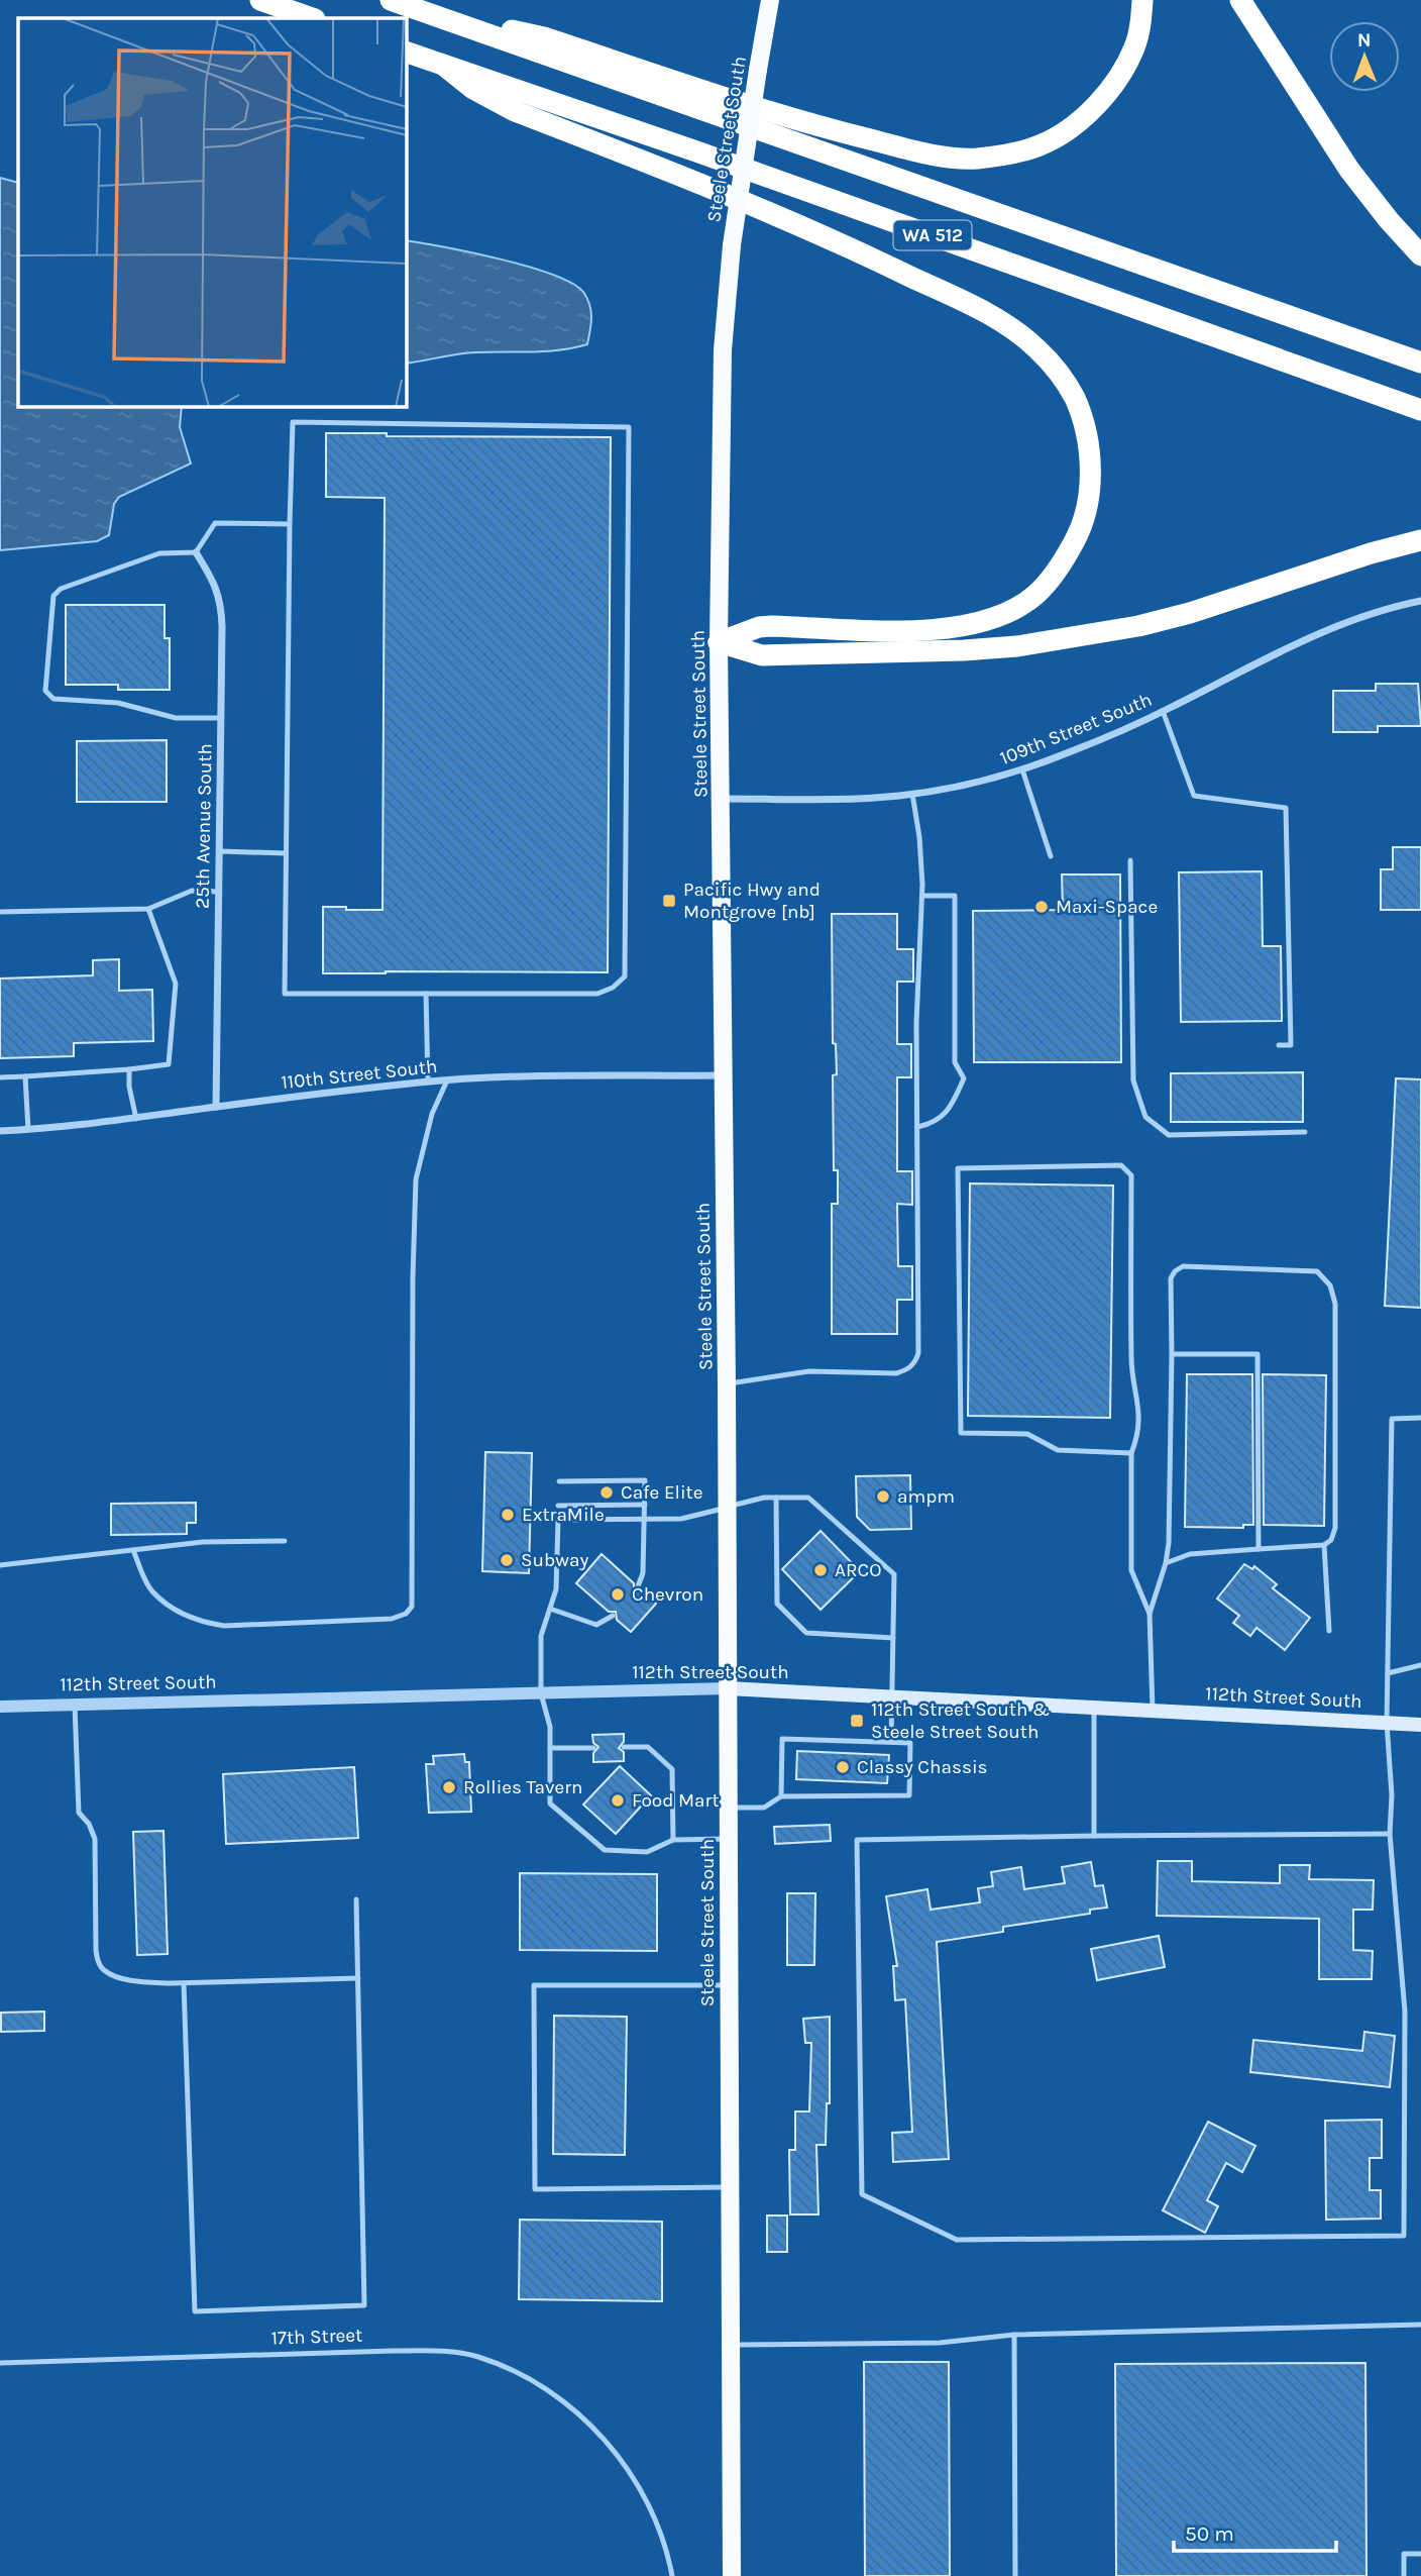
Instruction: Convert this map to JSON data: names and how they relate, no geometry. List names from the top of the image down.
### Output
{
  "streets": {
    "highway": ["WA 512"],
    "main road": ["Steele Street South", "112th Street South"],
    "street": ["109th Street South", "25th Avenue South", "110th Street South"],
    "lane": ["17th Street"]
  },
  "crossings": [
    ["Steele Street South", "109th Street South"],
    ["Steele Street South", "110th Street South"],
    ["Steele Street South", "112th Street South"],
    ["25th Avenue South", "110th Street South"]
  ],
  "places": {
    "transit": ["Pacific Hwy and Montgrove [nb]", "112th Street South & Steele Street South"],
    "other": [
      "Maxi-Space",
      "Cafe Elite",
      "ampm",
      "ExtraMile",
      "Subway",
      "ARCO",
      "Chevron",
      "Classy Chassis",
      "Rollies Tavern",
      "Food Mart"
    ]
  },
  "scale_bar": "50 m",
  "north": "top"
}
